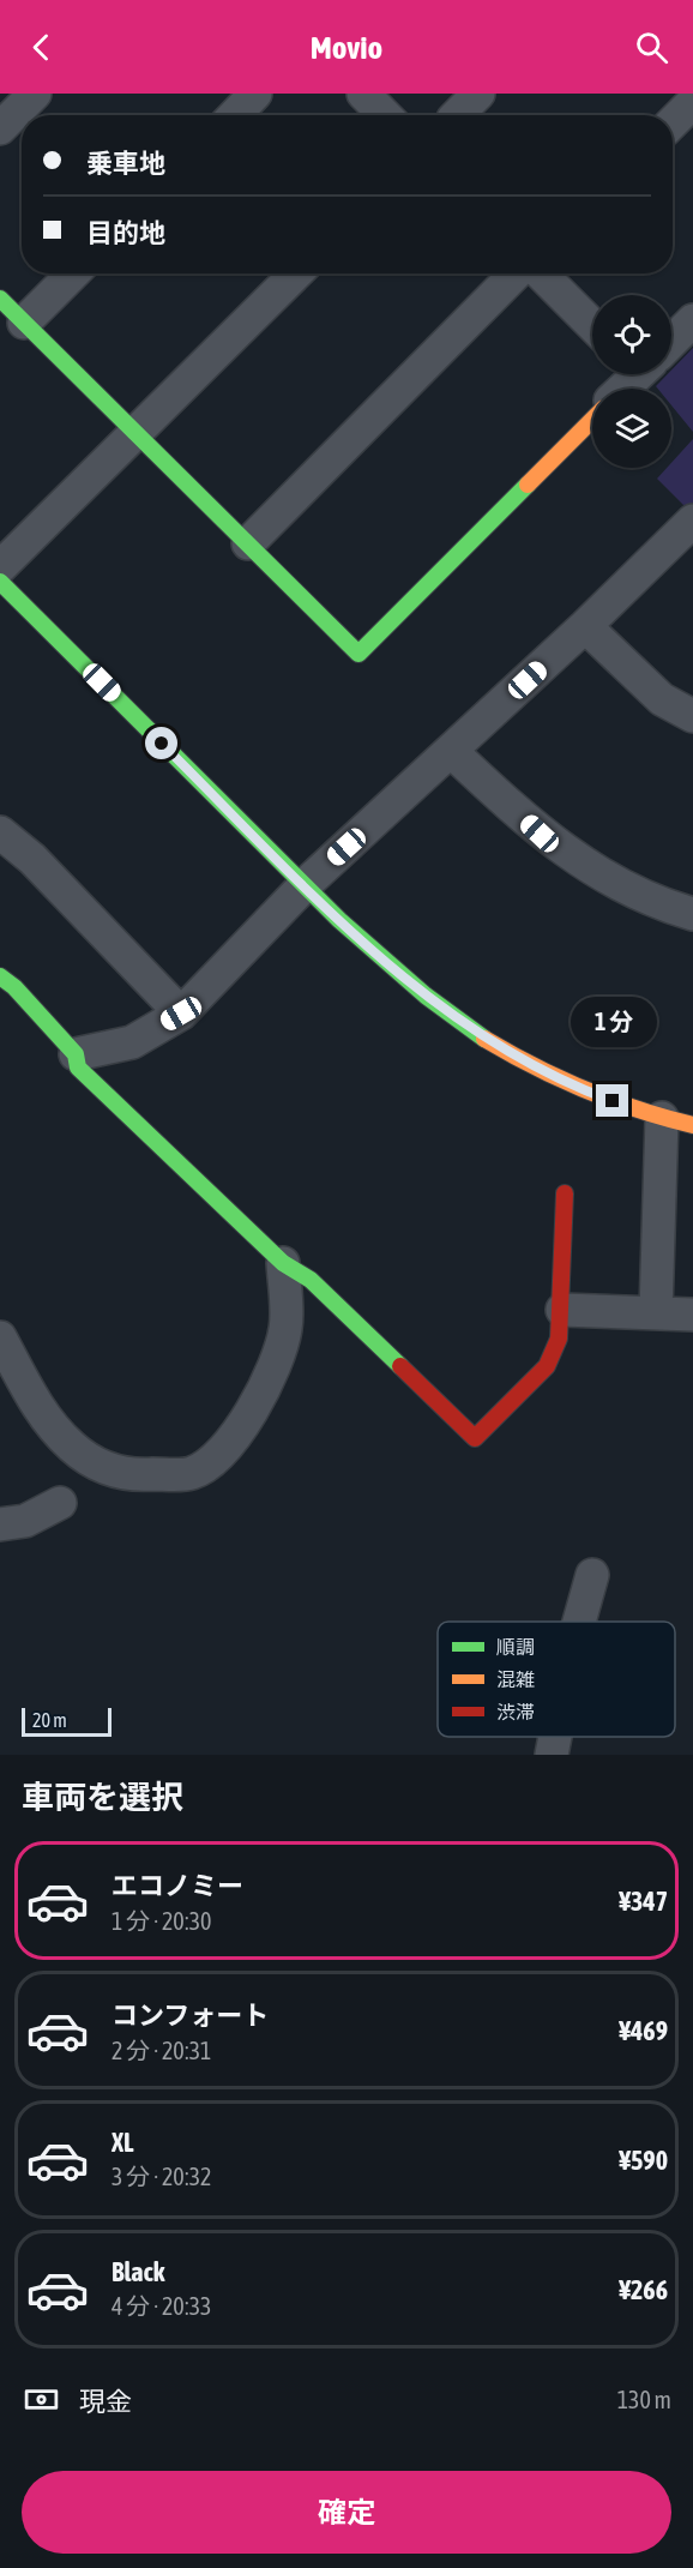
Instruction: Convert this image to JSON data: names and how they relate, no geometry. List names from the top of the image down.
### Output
{
  "legend": ["順調", "混雑", "渋滞"],
  "scale_bar": "20 m",
  "page": {
    "header": "Movio",
    "banner": ["乗車地", "目的地"],
    "bubble": "1 分",
    "scale": "20 m",
    "heading": "車両を選択",
    "list": [
      {
        "name": "エコノミー",
        "note": "1 分 · 20:30",
        "value": "¥347"
      },
      {
        "name": "コンフォート",
        "note": "2 分 · 20:31",
        "value": "¥469"
      },
      {
        "name": "XL",
        "note": "3 分 · 20:32",
        "value": "¥590"
      },
      {
        "name": "Black",
        "note": "4 分 · 20:33",
        "value": "¥266"
      }
    ],
    "pay": ["現金", "130 m"],
    "buttons": "確定"
  }
}
